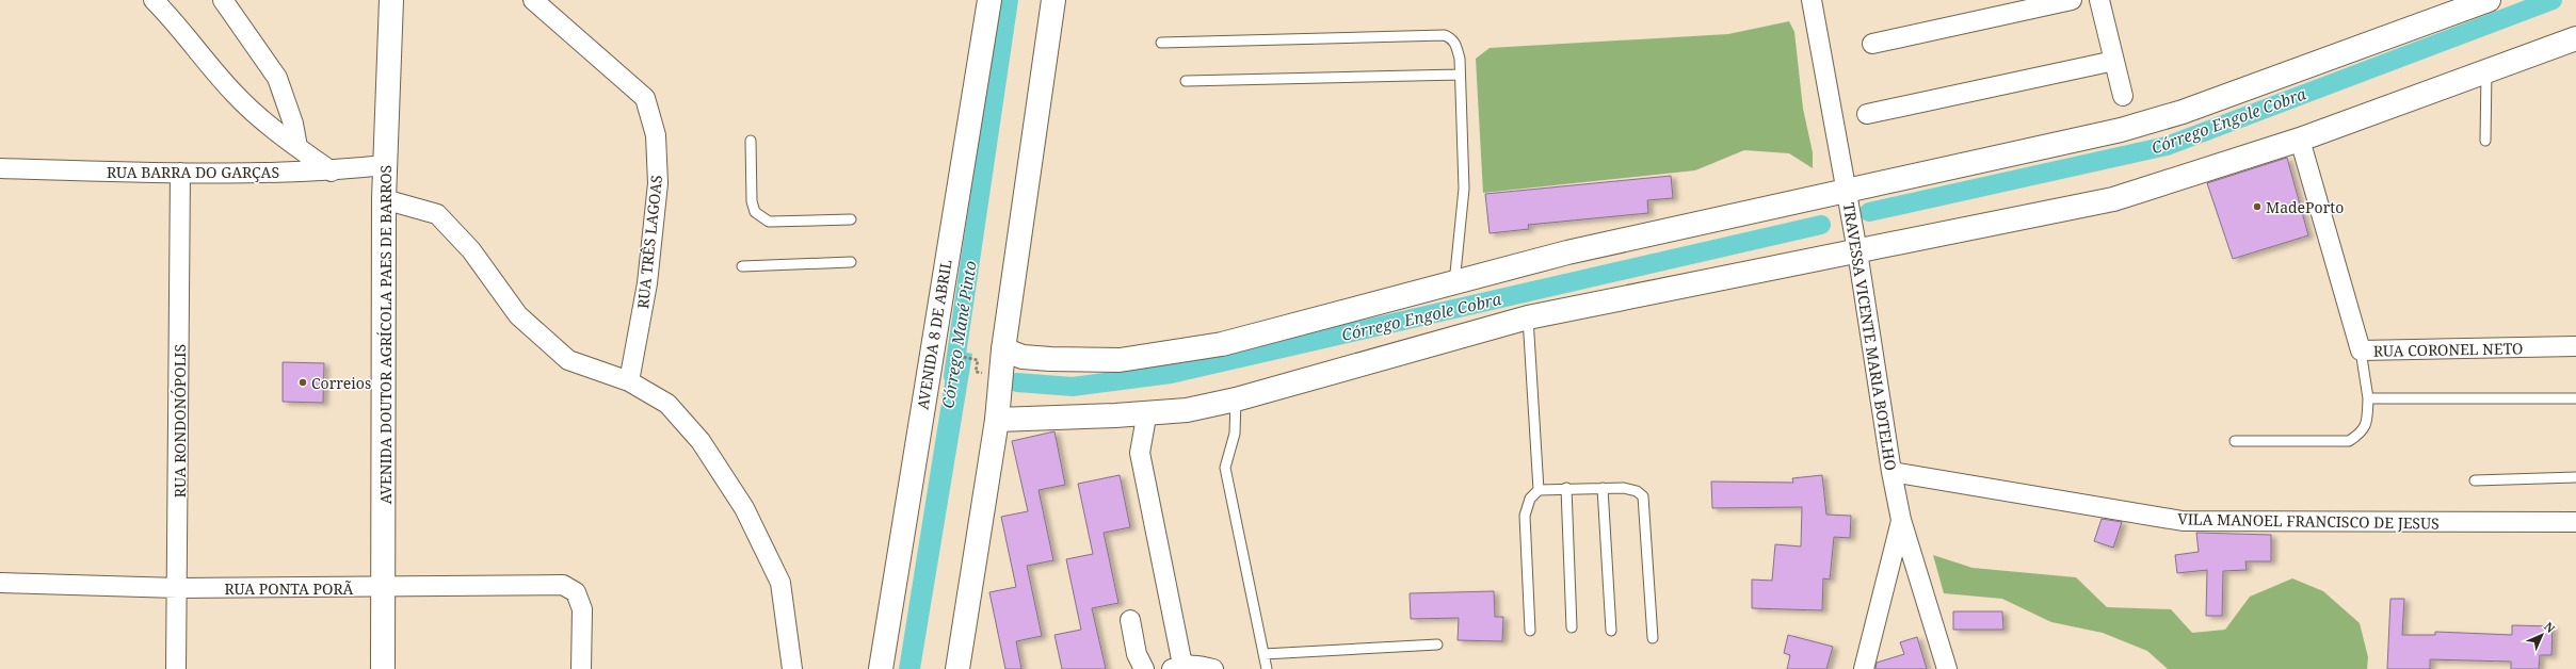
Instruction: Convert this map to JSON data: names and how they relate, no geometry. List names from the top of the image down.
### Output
{
  "streets": {
    "street": [
      "RUA BARRA DO GARÇAS",
      "RUA TRÊS LAGOAS",
      "AVENIDA DOUTOR AGRÍCOLA PAES DE BARROS",
      "AVENIDA 8 DE ABRIL",
      "TRAVESSA VICENTE MARIA BOTELHO",
      "RUA CORONEL NETO",
      "RUA RONDONÓPOLIS",
      "VILA MANOEL FRANCISCO DE JESUS",
      "RUA PONTA PORÃ"
    ]
  },
  "crossings": [
    ["RUA BARRA DO GARÇAS", "AVENIDA DOUTOR AGRÍCOLA PAES DE BARROS"],
    ["RUA BARRA DO GARÇAS", "RUA RONDONÓPOLIS"],
    ["AVENIDA DOUTOR AGRÍCOLA PAES DE BARROS", "RUA PONTA PORÃ"],
    ["TRAVESSA VICENTE MARIA BOTELHO", "VILA MANOEL FRANCISCO DE JESUS"],
    ["RUA RONDONÓPOLIS", "RUA PONTA PORÃ"]
  ],
  "water": ["Córrego Engole Cobra", "Córrego Mané Pinto"],
  "places": ["MadePorto", "Correios"],
  "north": "top right"
}
